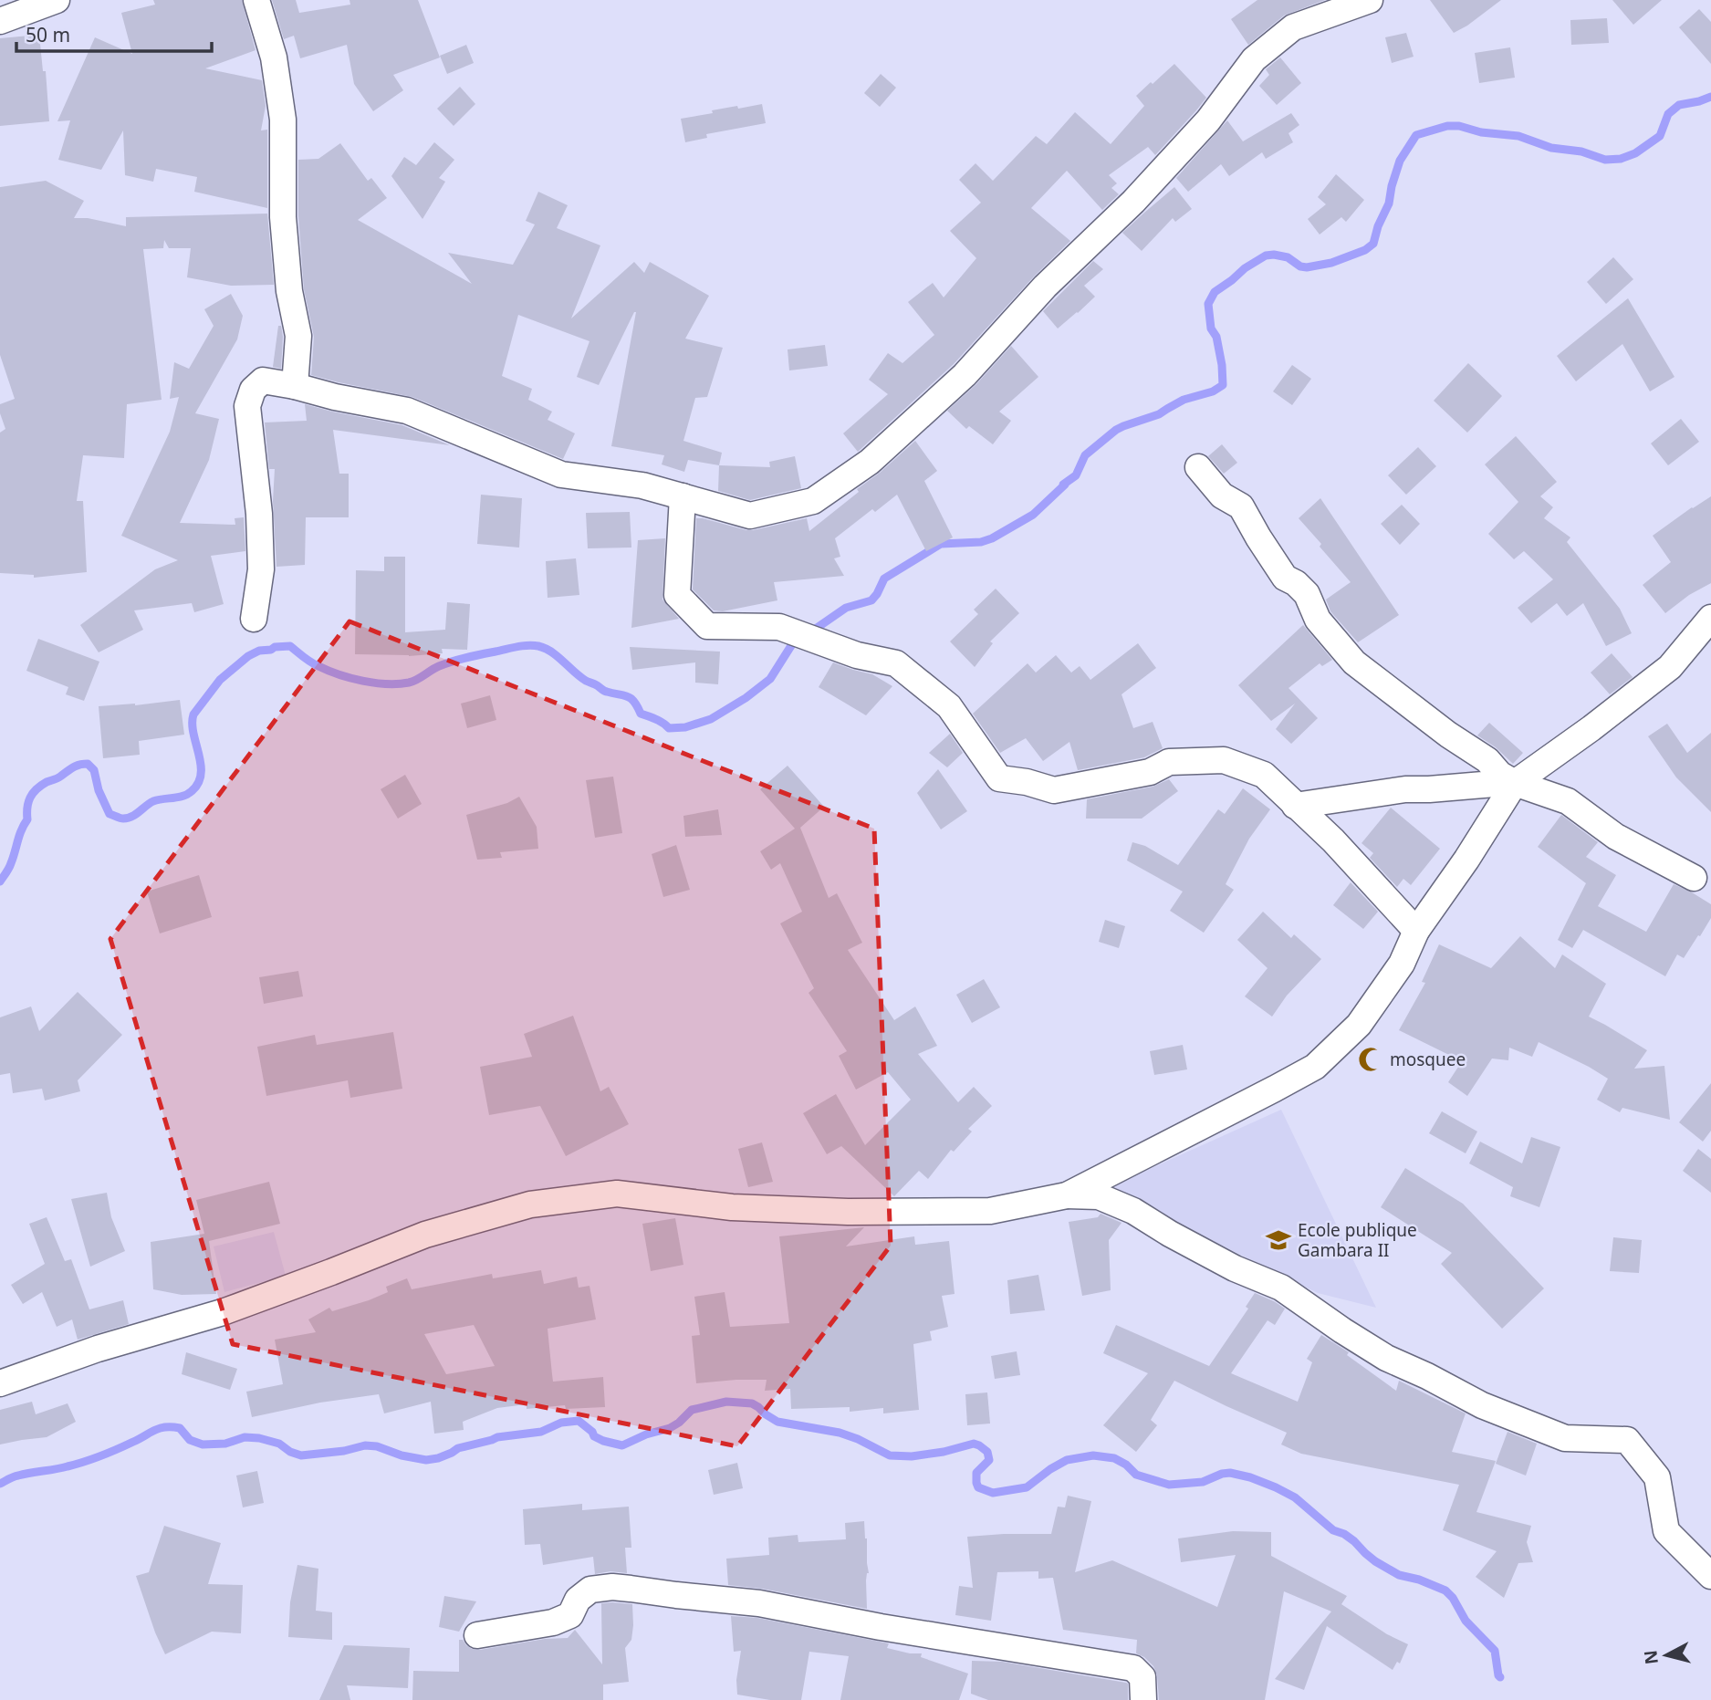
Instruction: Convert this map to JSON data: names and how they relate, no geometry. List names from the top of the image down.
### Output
{
  "places": {
    "mosque": ["mosquee"],
    "school or university": ["Ecole publique Gambara II"]
  },
  "scale_bar": "50 m",
  "north": "left"
}
